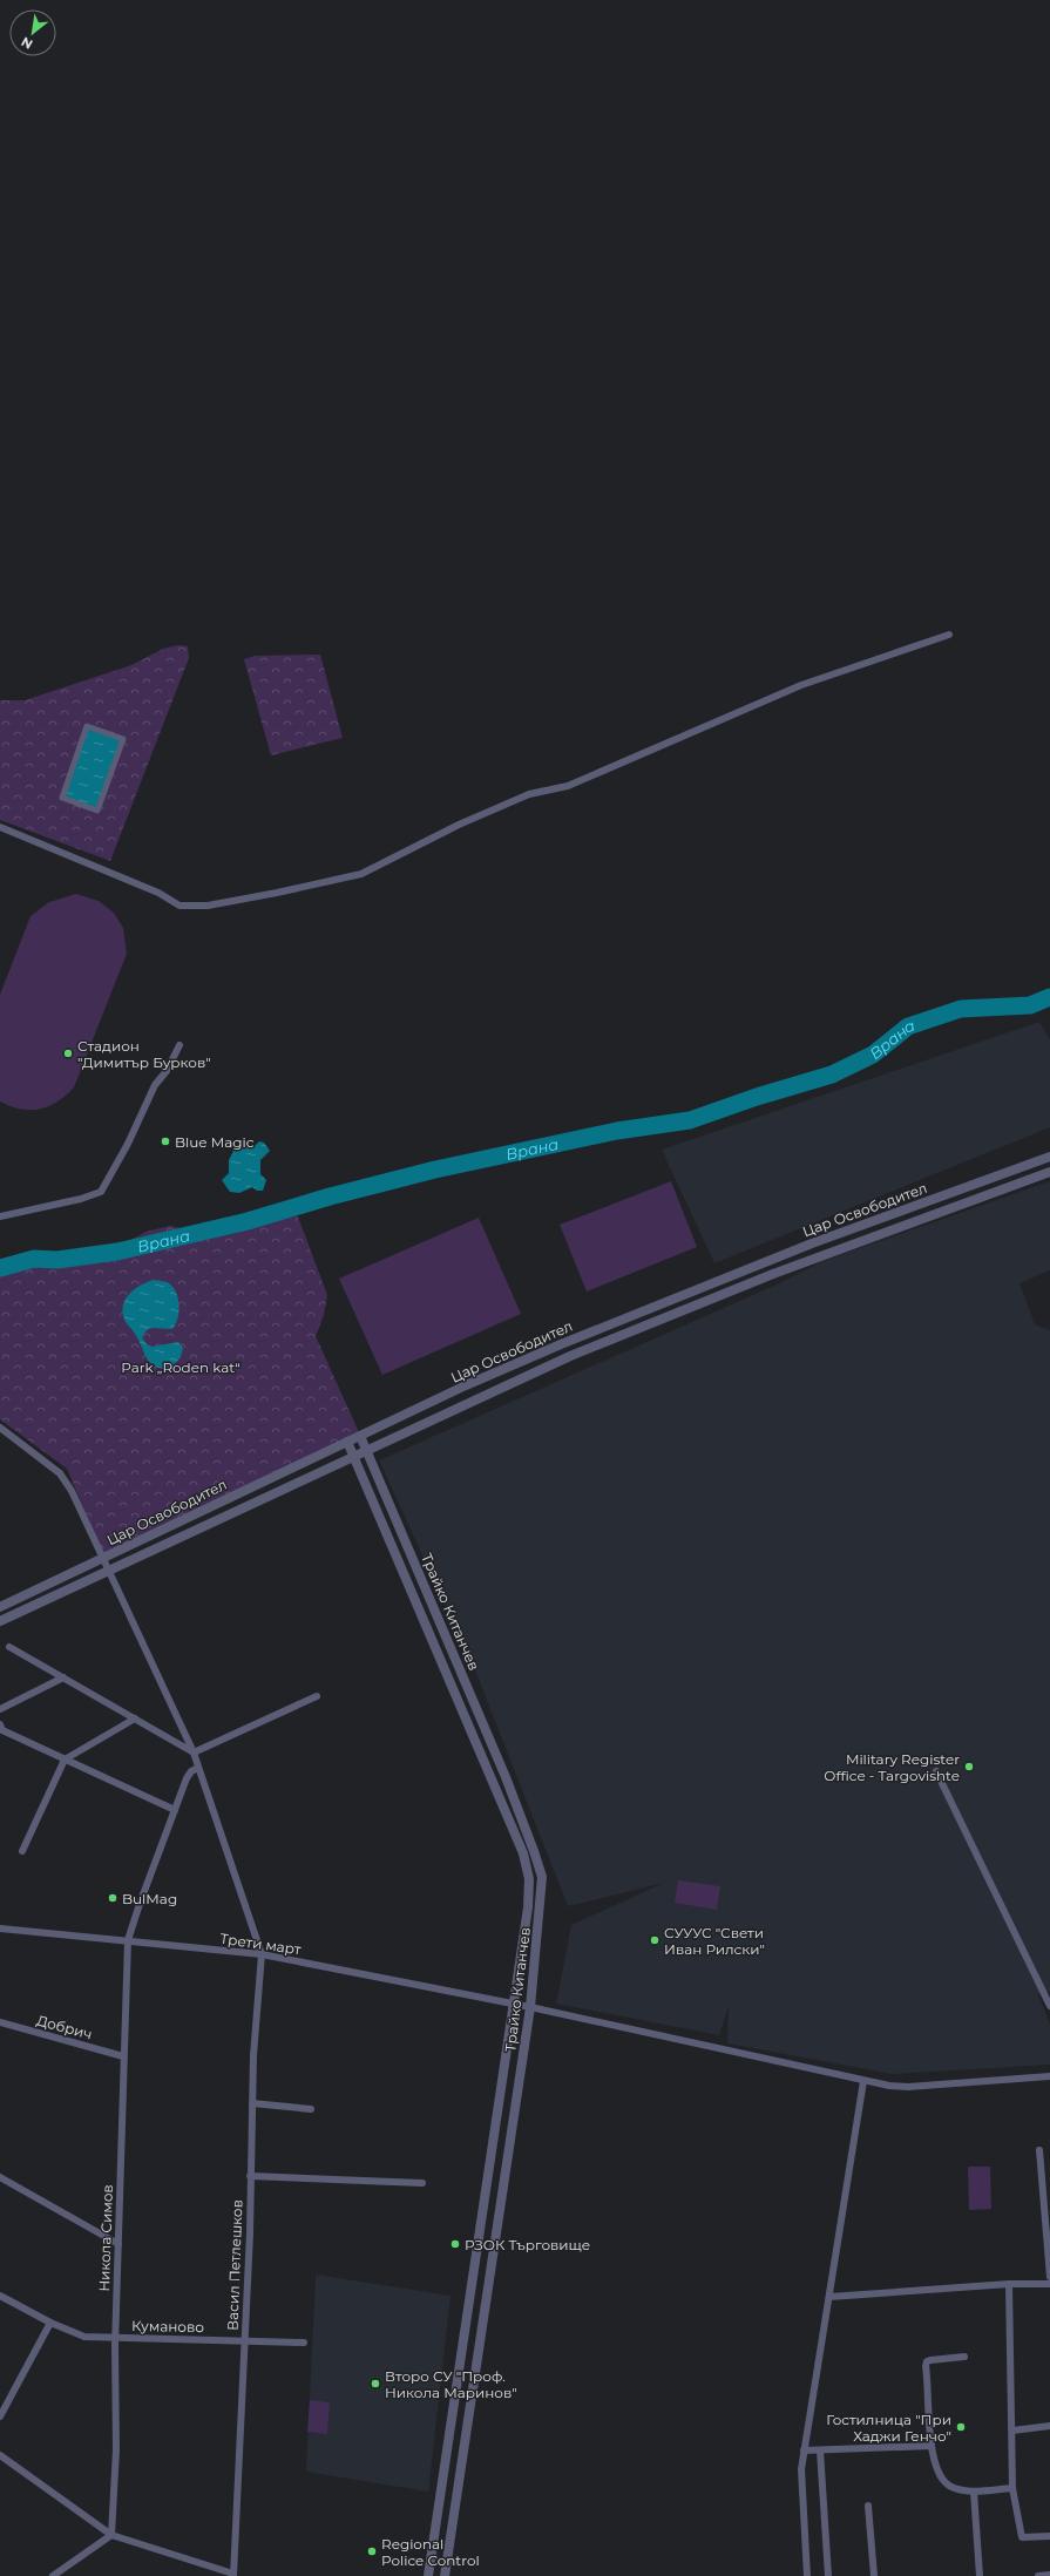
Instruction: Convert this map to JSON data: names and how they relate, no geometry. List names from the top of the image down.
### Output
{
  "streets": {
    "street": [
      "Цар Освободител",
      "Трайко Китанчев",
      "Трети март",
      "Добрич",
      "Никола Симов",
      "Васил Петлешков",
      "Куманово"
    ]
  },
  "crossings": [
    ["Цар Освободител", "Трайко Китанчев"],
    ["Трайко Китанчев", "Трети март"],
    ["Трети март", "Никола Симов"],
    ["Трети март", "Васил Петлешков"],
    ["Добрич", "Никола Симов"],
    ["Никола Симов", "Куманово"],
    ["Васил Петлешков", "Куманово"]
  ],
  "water": ["Врана"],
  "parks": ["Park „Roden kat“"],
  "places": [
    "Стадион \"Димитър Бурков\"",
    "Blue Magic",
    "Military Register Office - Targovishte",
    "BulMag",
    "СУУУС \"Свети Иван Рилски\"",
    "РЗОК Търговище",
    "Второ СУ \"Проф. Никола Маринов\"",
    "Гостилница \"При Хаджи Генчо\"",
    "Regional Police Control"
  ],
  "north": "bottom left"
}
